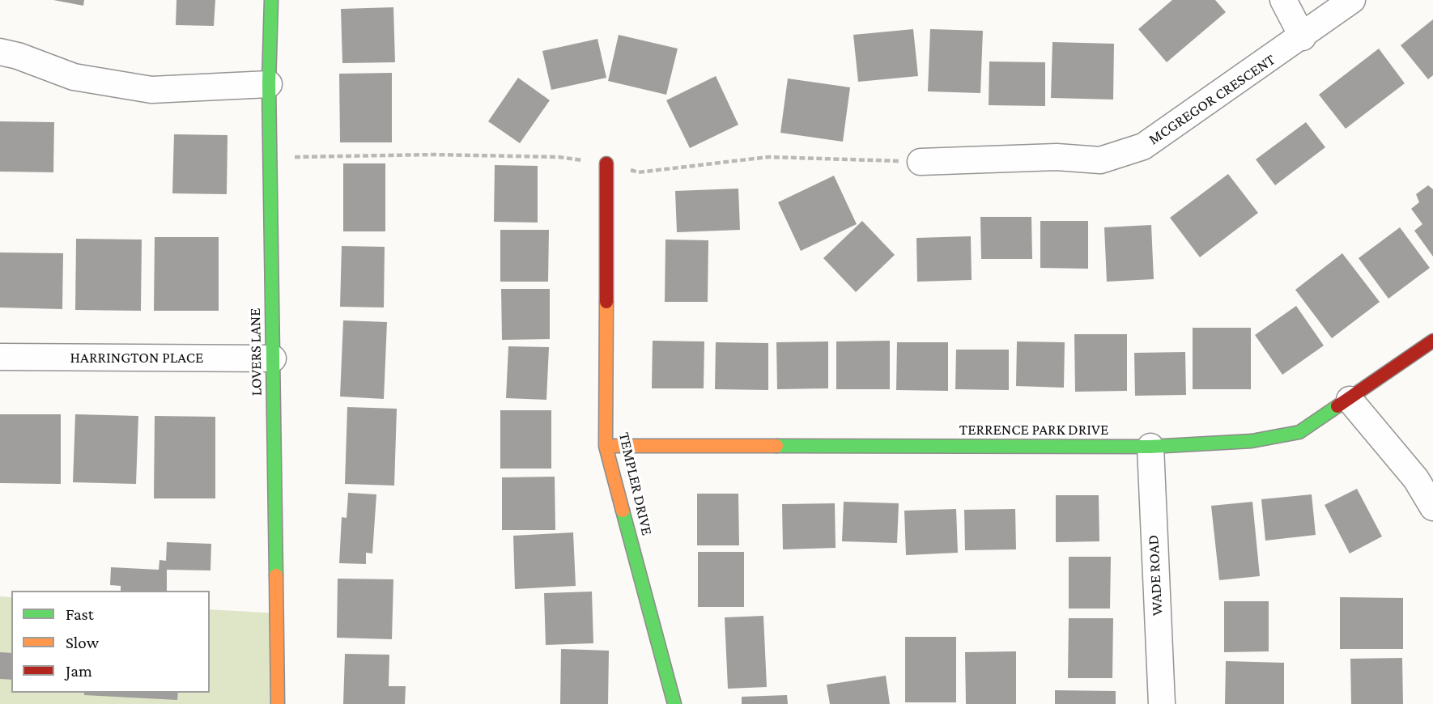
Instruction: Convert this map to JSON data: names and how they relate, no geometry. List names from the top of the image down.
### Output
{
  "streets": {
    "street": [
      "MCGREGOR CRESCENT",
      "LOVERS LANE",
      "HARRINGTON PLACE",
      "TERRENCE PARK DRIVE",
      "TEMPLER DRIVE",
      "WADE ROAD"
    ]
  },
  "crossings": [
    ["LOVERS LANE", "HARRINGTON PLACE"],
    ["TERRENCE PARK DRIVE", "TEMPLER DRIVE"],
    ["TERRENCE PARK DRIVE", "WADE ROAD"]
  ],
  "legend": ["Fast", "Slow", "Jam"]
}
